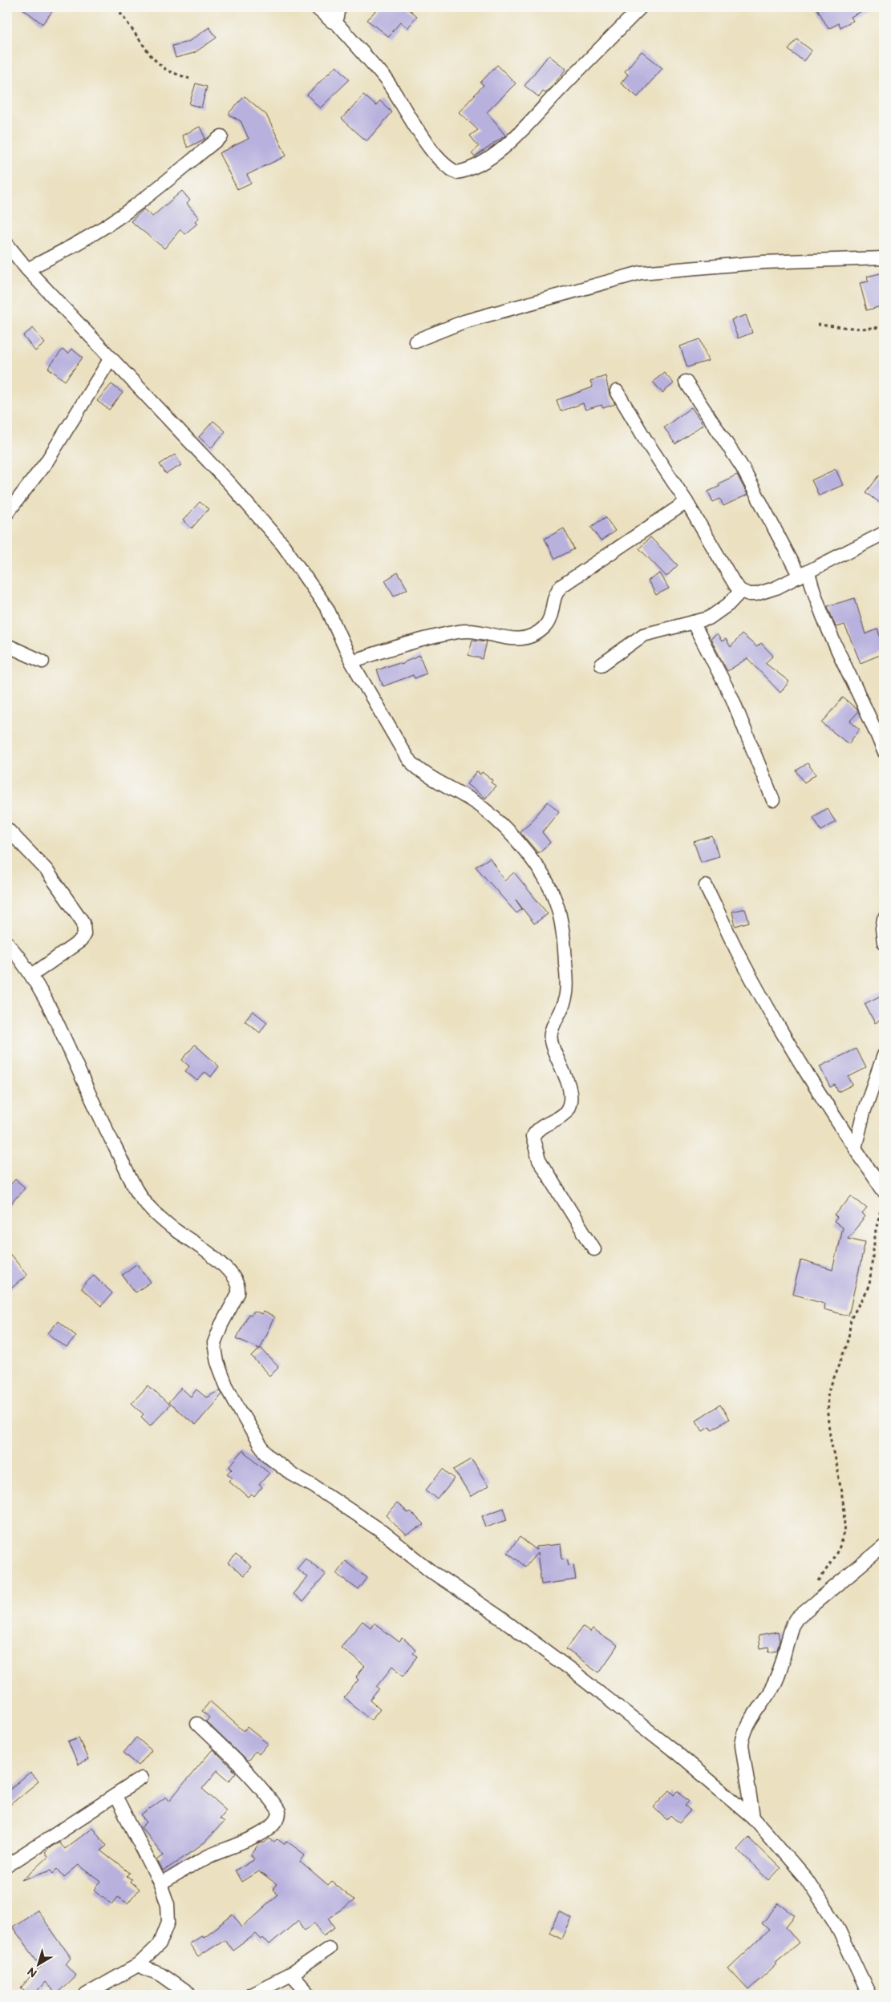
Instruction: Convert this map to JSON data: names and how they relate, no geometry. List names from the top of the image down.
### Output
{
  "north": "bottom left"
}
